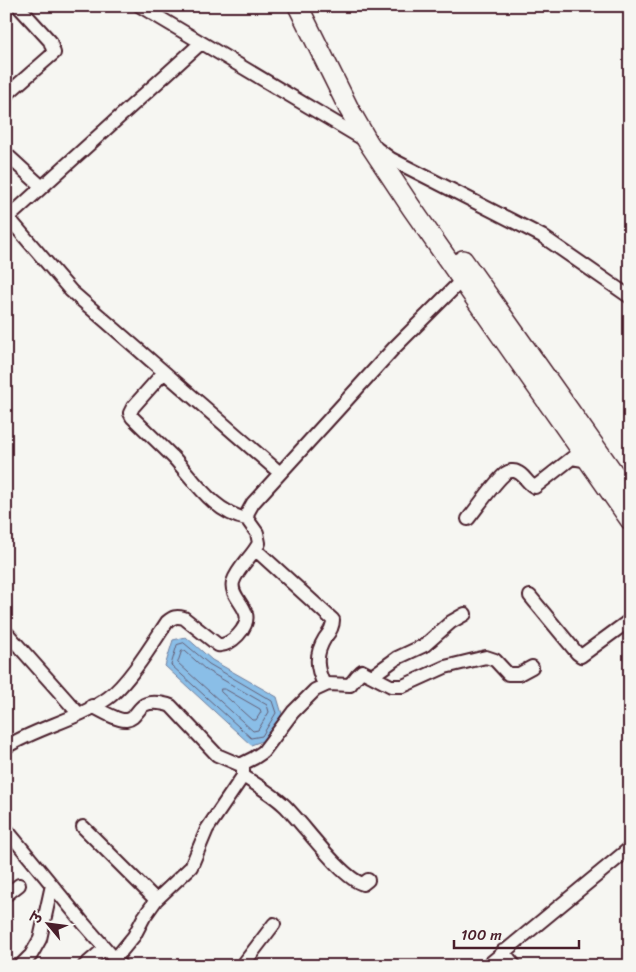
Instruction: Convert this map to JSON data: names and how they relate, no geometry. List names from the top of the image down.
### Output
{
  "scale_bar": "100 m",
  "north": "top left"
}
